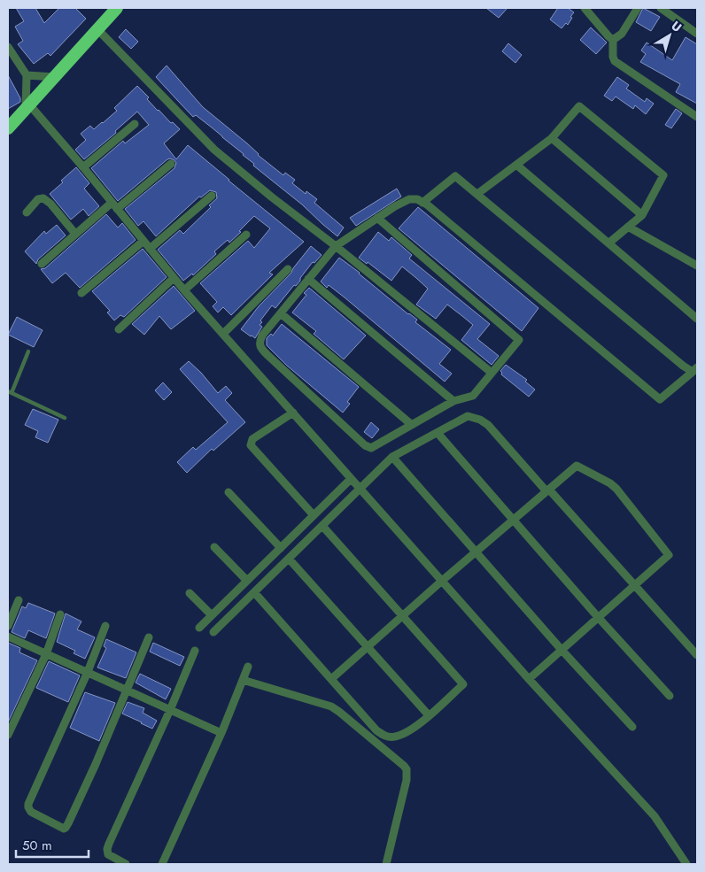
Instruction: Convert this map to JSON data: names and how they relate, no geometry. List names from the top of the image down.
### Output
{
  "scale_bar": "50 m",
  "north": "top right"
}
